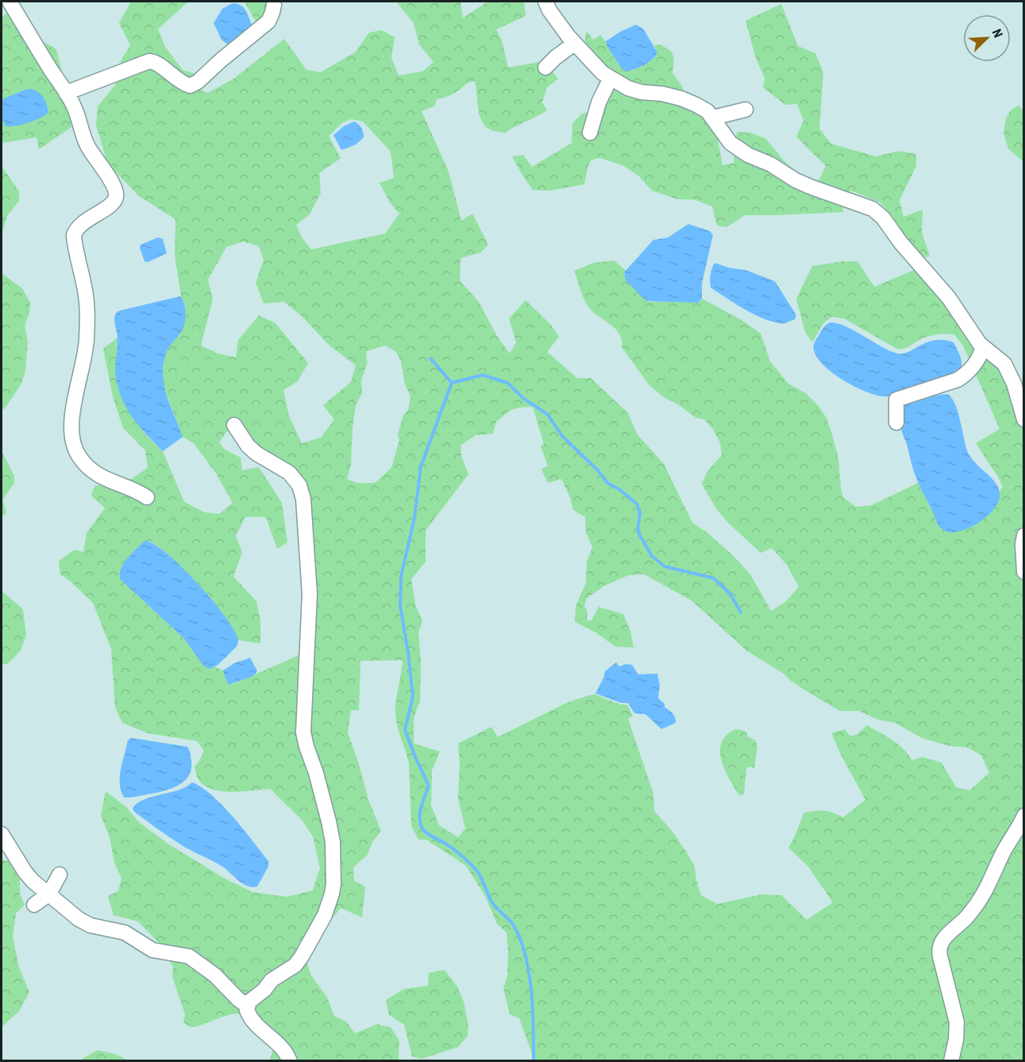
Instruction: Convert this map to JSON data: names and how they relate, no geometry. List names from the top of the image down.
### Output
{
  "north": "top right"
}
